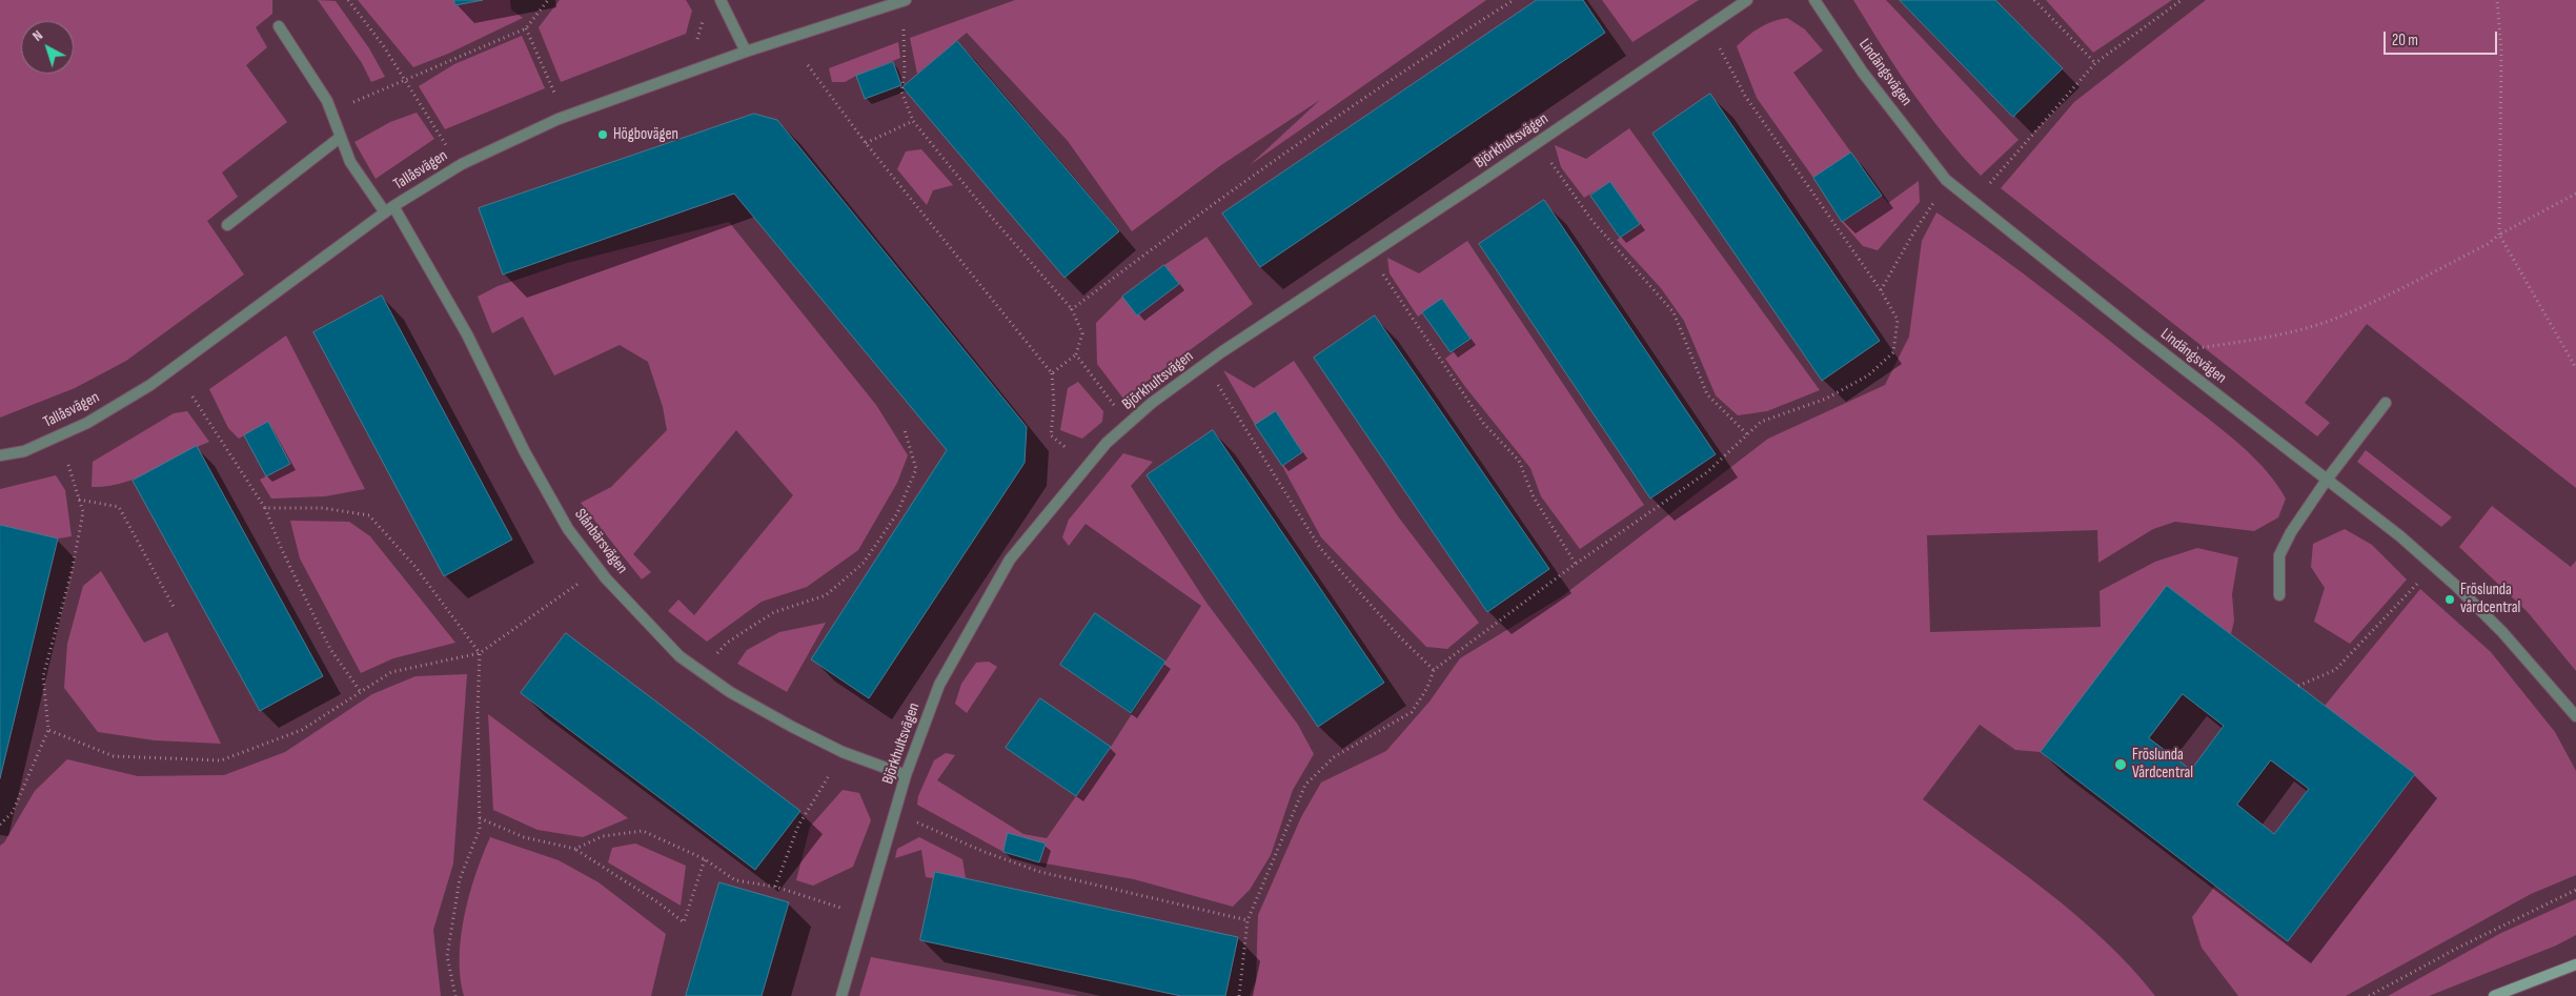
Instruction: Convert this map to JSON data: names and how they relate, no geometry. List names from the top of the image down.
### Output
{
  "streets": {
    "street": [
      "Lindängsvägen",
      "Björkhultsvägen",
      "Tallåsvägen",
      "Slånbärsvägen"
    ]
  },
  "crossings": [
    ["Björkhultsvägen", "Slånbärsvägen"],
    ["Tallåsvägen", "Slånbärsvägen"]
  ],
  "places": ["Högbovägen", "Fröslunda vårdcentral", "Fröslunda Vårdcentral"],
  "scale_bar": "20 m",
  "north": "top left"
}
